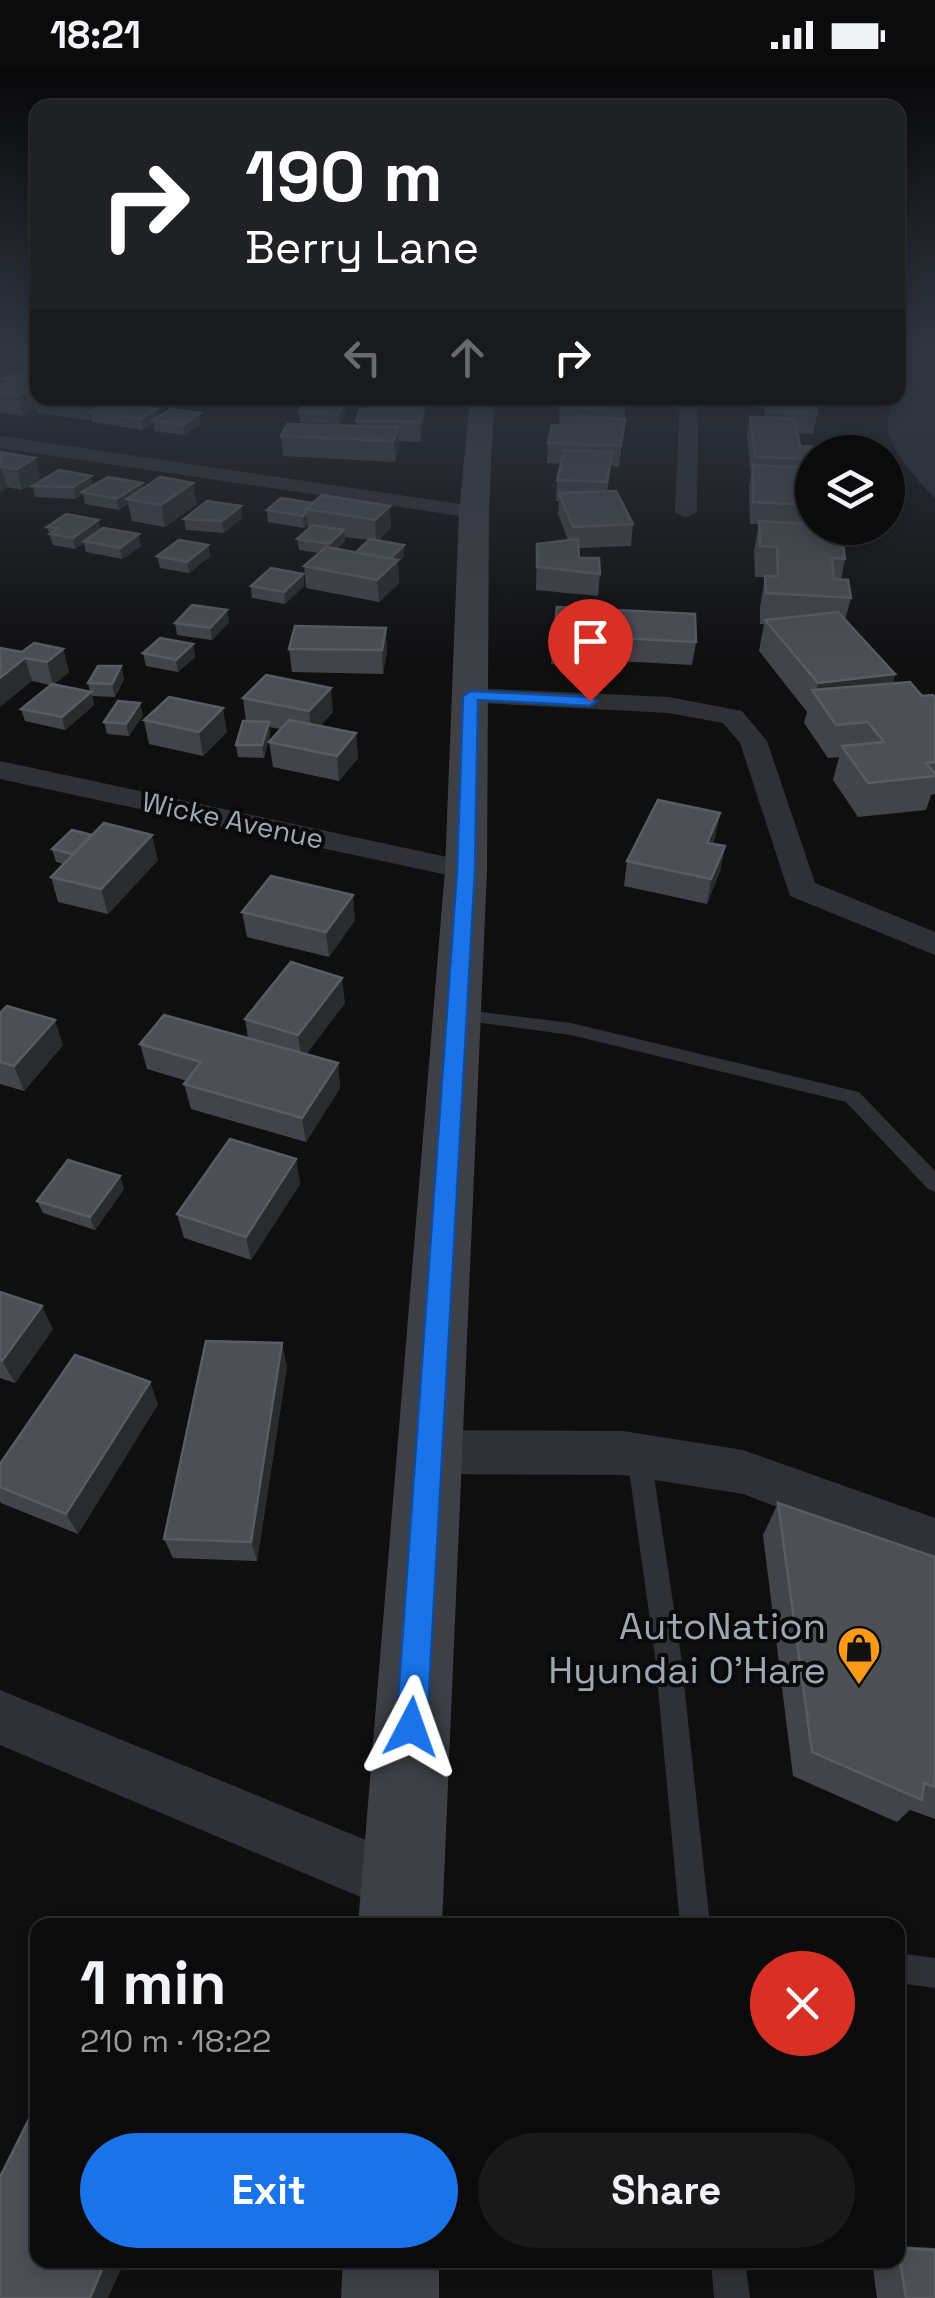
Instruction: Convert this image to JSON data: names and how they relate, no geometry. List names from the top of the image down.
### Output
{
  "streets": {
    "street": ["Wicke Avenue"]
  },
  "places": {
    "shop": ["AutoNation Hyundai O'Hare"]
  },
  "page": {
    "status": "18:21",
    "turn": ["190 m", "Berry Lane"],
    "heading": ["1 min", "210 m · 18:22"],
    "buttons": ["Exit", "Share"]
  }
}
